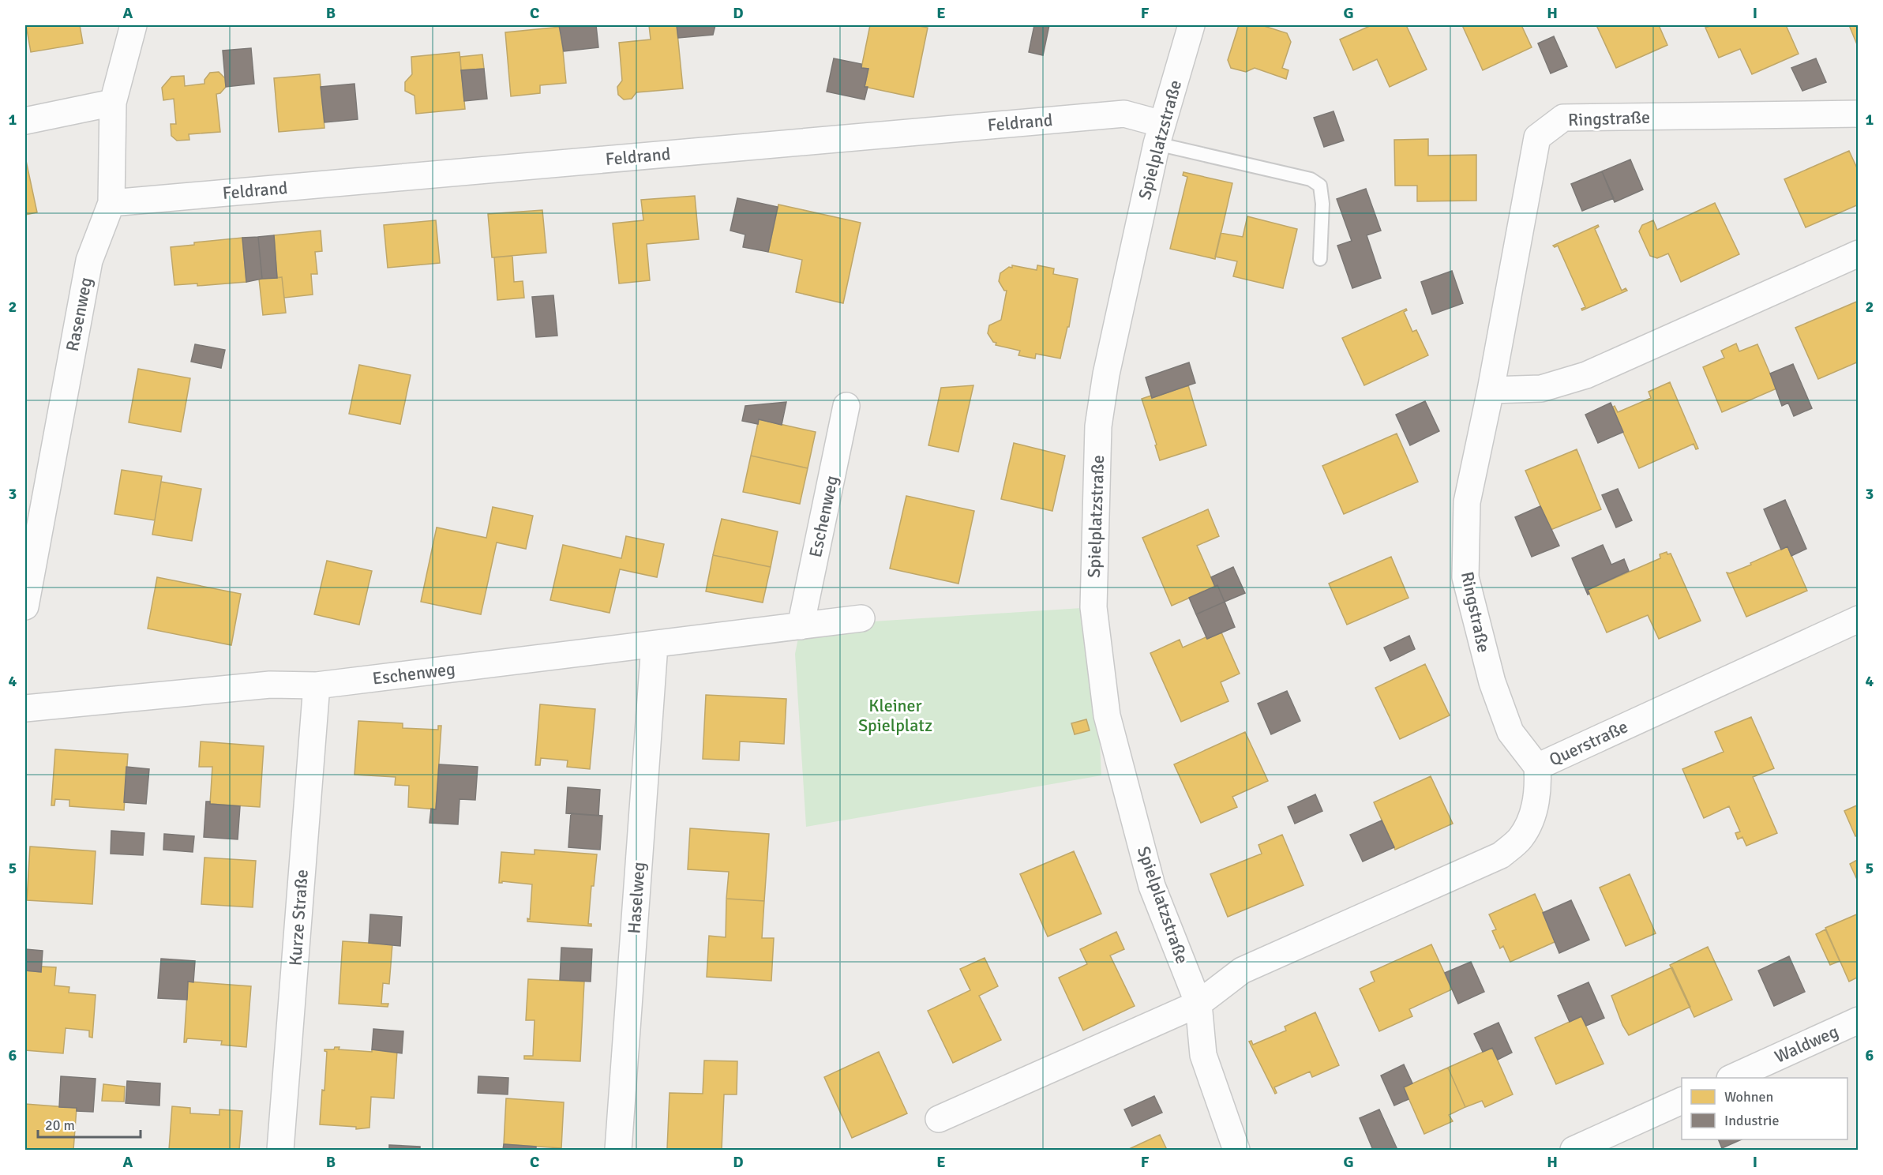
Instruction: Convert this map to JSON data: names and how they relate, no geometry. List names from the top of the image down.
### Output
{
  "streets": {
    "street": [
      "Ringstraße",
      "Feldrand",
      "Spielplatzstraße",
      "Rasenweg",
      "Eschenweg",
      "Querstraße",
      "Haselweg",
      "Kurze Straße",
      "Waldweg"
    ]
  },
  "crossings": [
    ["Ringstraße", "Querstraße"],
    ["Feldrand", "Spielplatzstraße"],
    ["Feldrand", "Rasenweg"],
    ["Spielplatzstraße", "Querstraße"],
    ["Eschenweg", "Haselweg"],
    ["Eschenweg", "Kurze Straße"]
  ],
  "parks": ["Kleiner Spielplatz"],
  "legend": ["Wohnen", "Industrie"],
  "scale_bar": "20 m",
  "grid": {
    "columns": [
      "A",
      "B",
      "C",
      "D",
      "E",
      "F",
      "G",
      "H",
      "I"
    ],
    "rows": [
      "1",
      "2",
      "3",
      "4",
      "5",
      "6"
    ]
  }
}
